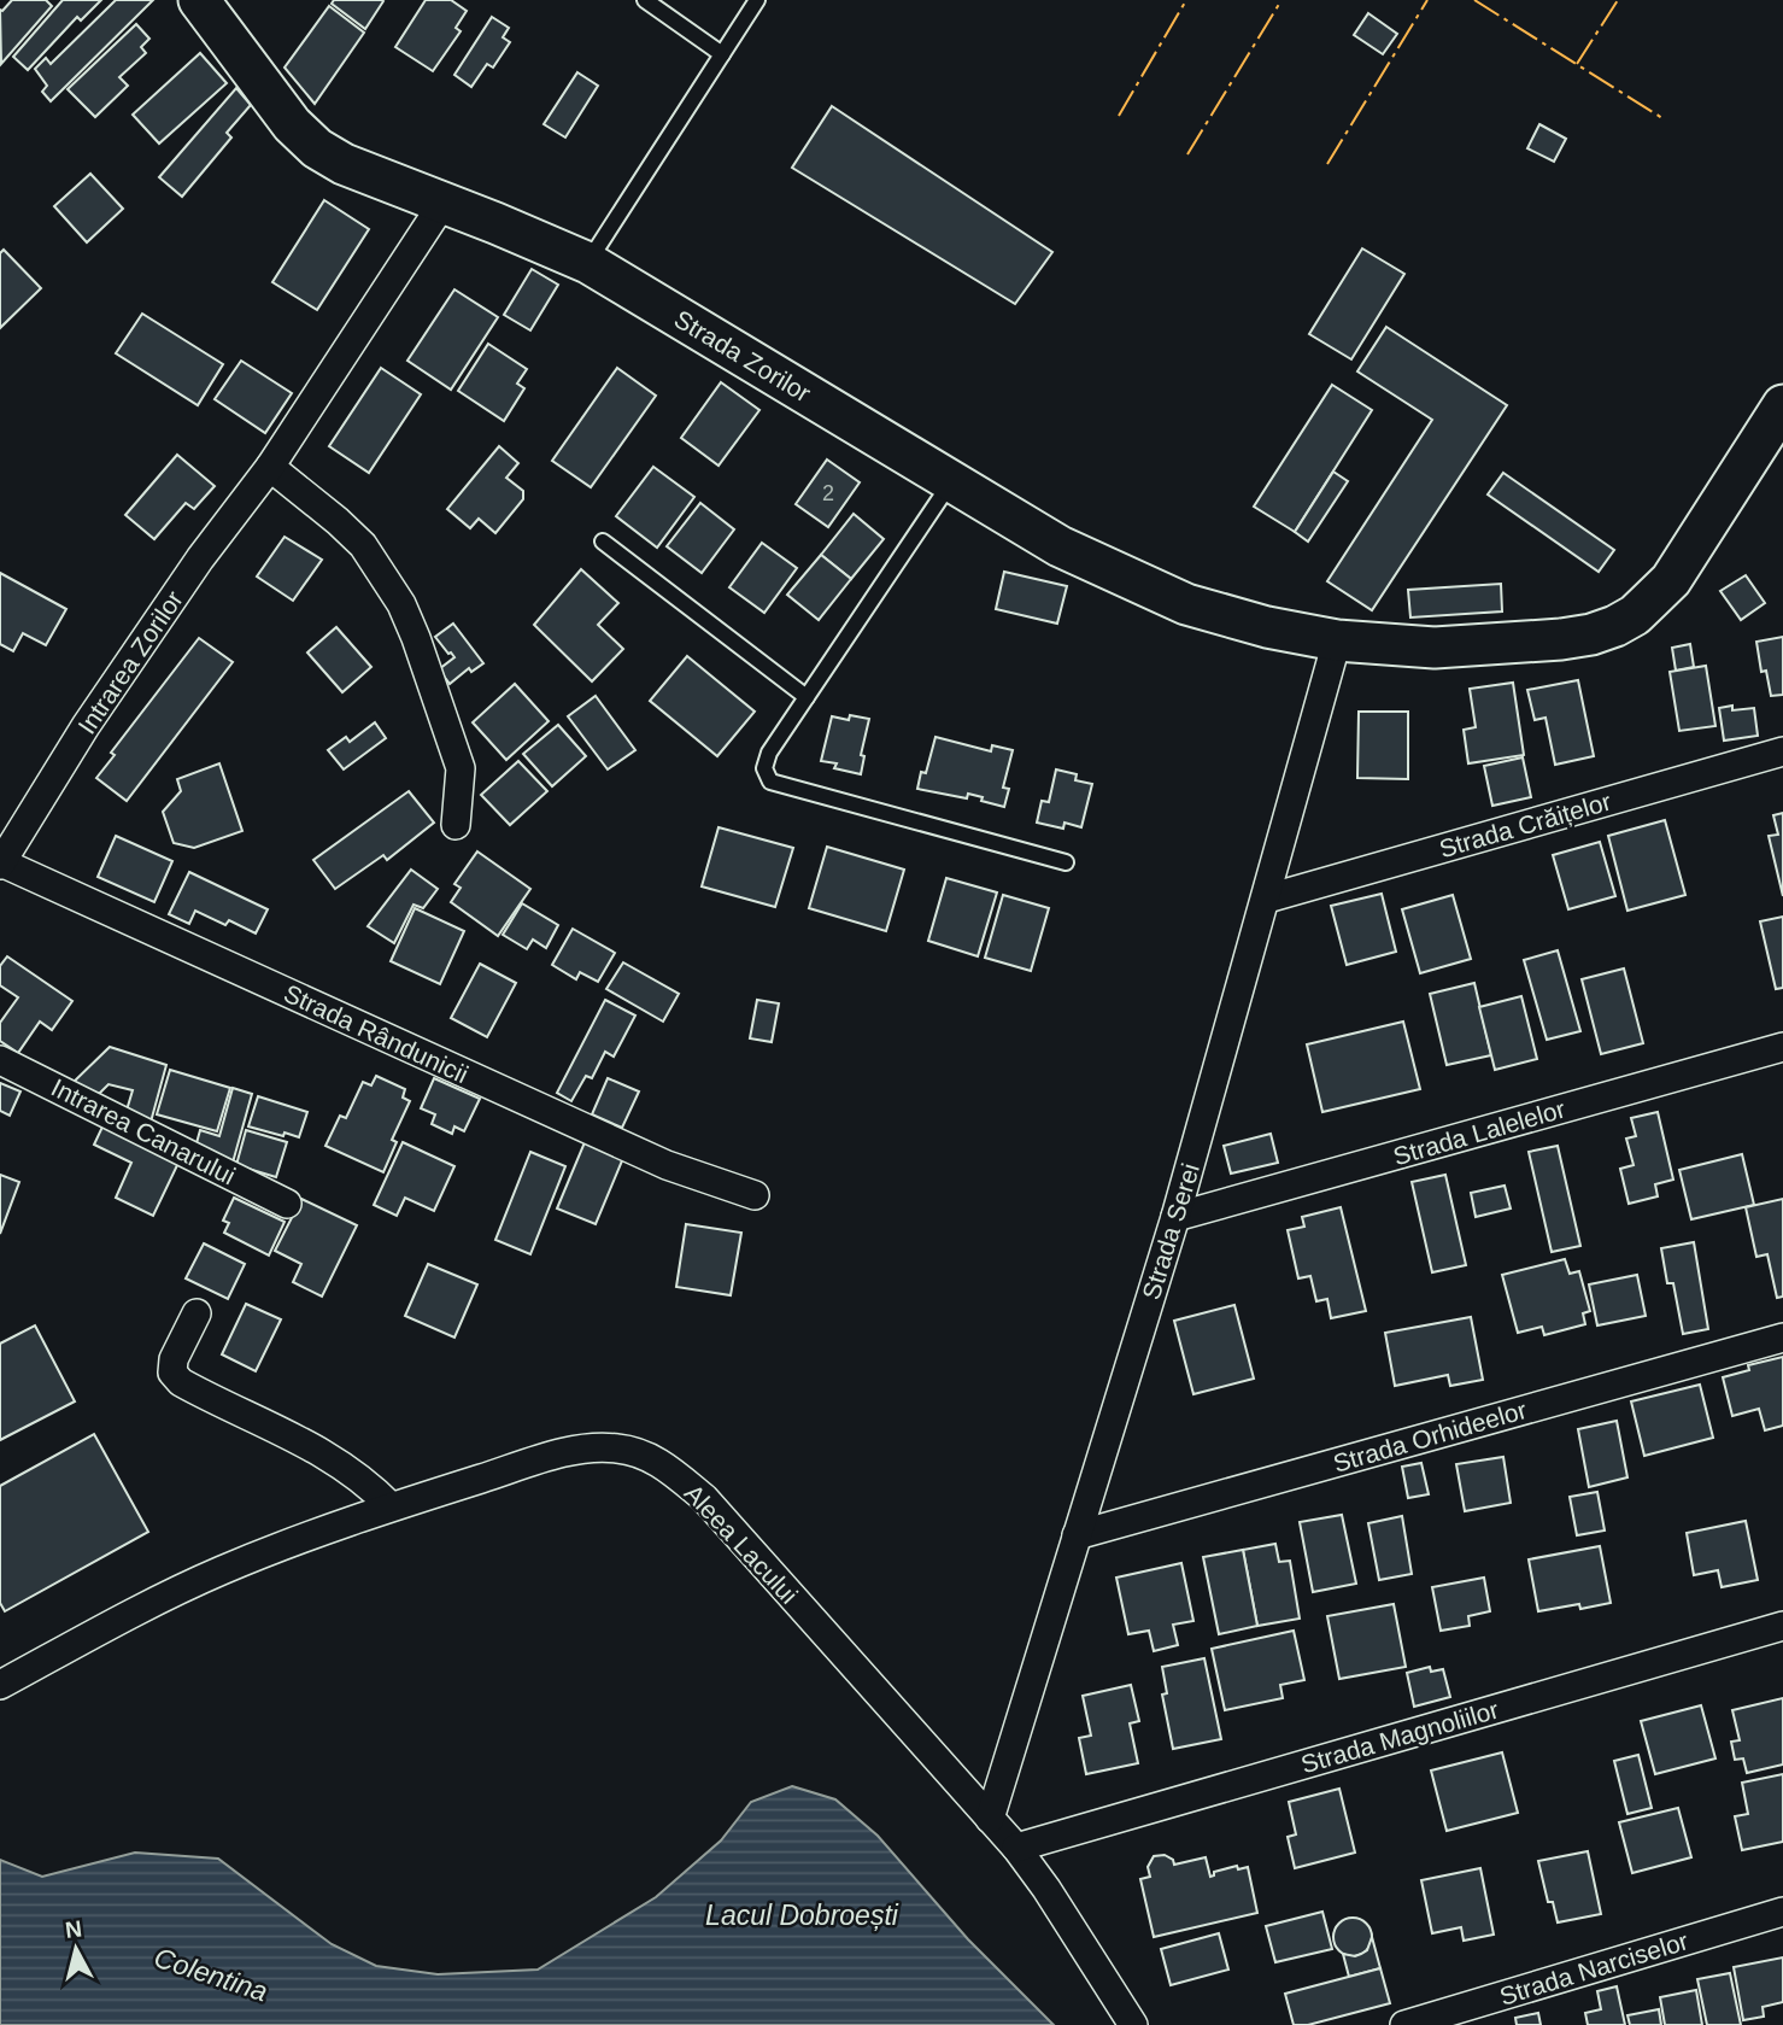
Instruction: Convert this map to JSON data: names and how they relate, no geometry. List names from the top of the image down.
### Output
{
  "streets": {
    "street": [
      "Strada Zorilor",
      "Intrarea Zorilor",
      "Strada Crăițelor",
      "Strada Rândunicii",
      "Intrarea Canarului",
      "Strada Lalelelor",
      "Strada Serei",
      "Strada Orhideelor",
      "Aleea Lacului",
      "Strada Magnoliilor",
      "Strada Narciselor"
    ]
  },
  "crossings": [
    ["Strada Zorilor", "Intrarea Zorilor"],
    ["Strada Zorilor", "Strada Serei"],
    ["Intrarea Zorilor", "Strada Rândunicii"],
    ["Strada Crăițelor", "Strada Serei"],
    ["Strada Lalelelor", "Strada Serei"],
    ["Strada Serei", "Strada Orhideelor"],
    ["Strada Serei", "Aleea Lacului"],
    ["Aleea Lacului", "Strada Magnoliilor"]
  ],
  "water": ["Lacul Dobroești", "Colentina"],
  "house_numbers": ["2"],
  "north": "top"
}
